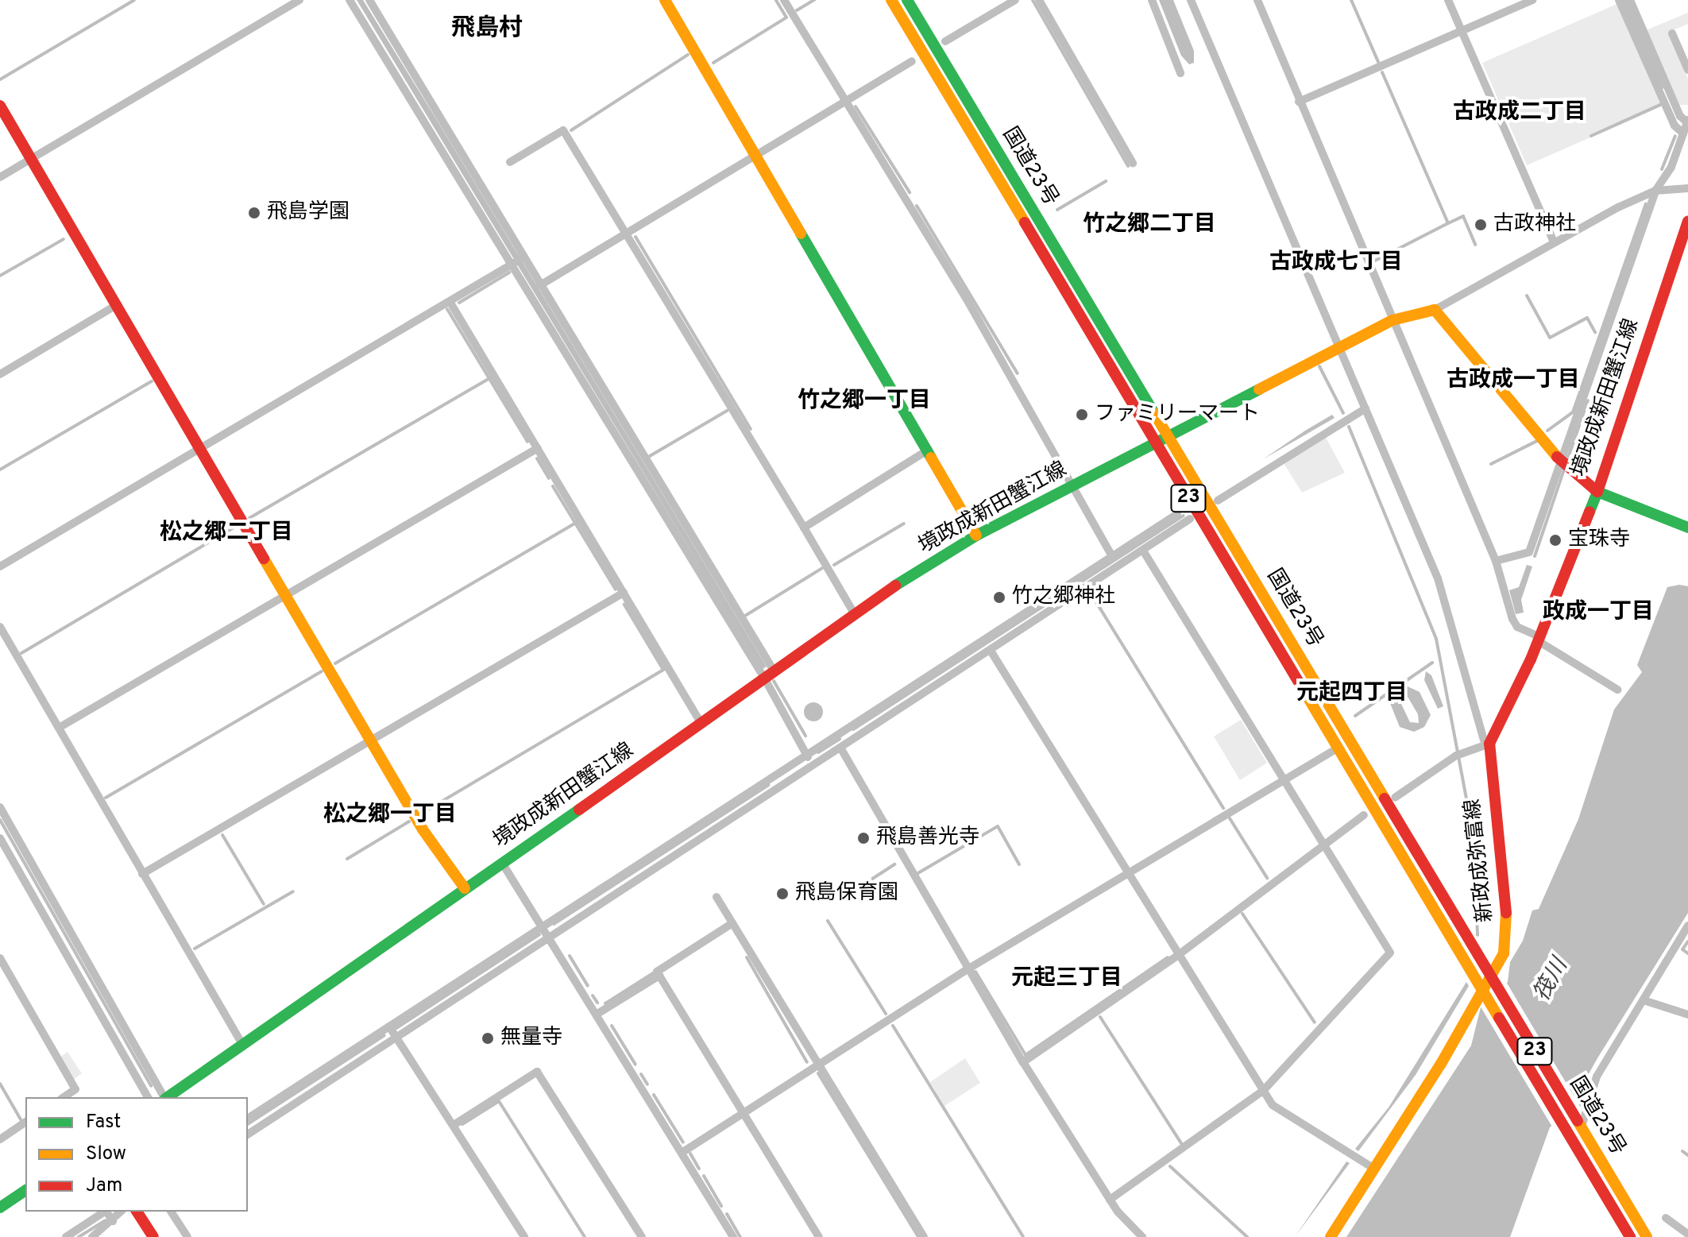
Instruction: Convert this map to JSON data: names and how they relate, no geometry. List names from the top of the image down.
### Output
{
  "streets": {
    "main road": [
      "国道23号",
      "境政成新田蟹江線",
      "23",
      "新政成弥富線"
    ]
  },
  "crossings": [
    ["国道23号", "境政成新田蟹江線"],
    ["国道23号", "新政成弥富線"]
  ],
  "districts": [
    "飛島村",
    "古政成二丁目",
    "竹之郷二丁目",
    "古政成七丁目",
    "古政成一丁目",
    "竹之郷一丁目",
    "松之郷二丁目",
    "政成一丁目",
    "元起四丁目",
    "松之郷一丁目",
    "元起三丁目"
  ],
  "water": ["筏川"],
  "places": [
    "飛島学園",
    "古政神社",
    "ファミリーマート",
    "宝珠寺",
    "竹之郷神社",
    "飛島善光寺",
    "飛島保育園",
    "無量寺"
  ],
  "legend": ["Fast", "Slow", "Jam"]
}
